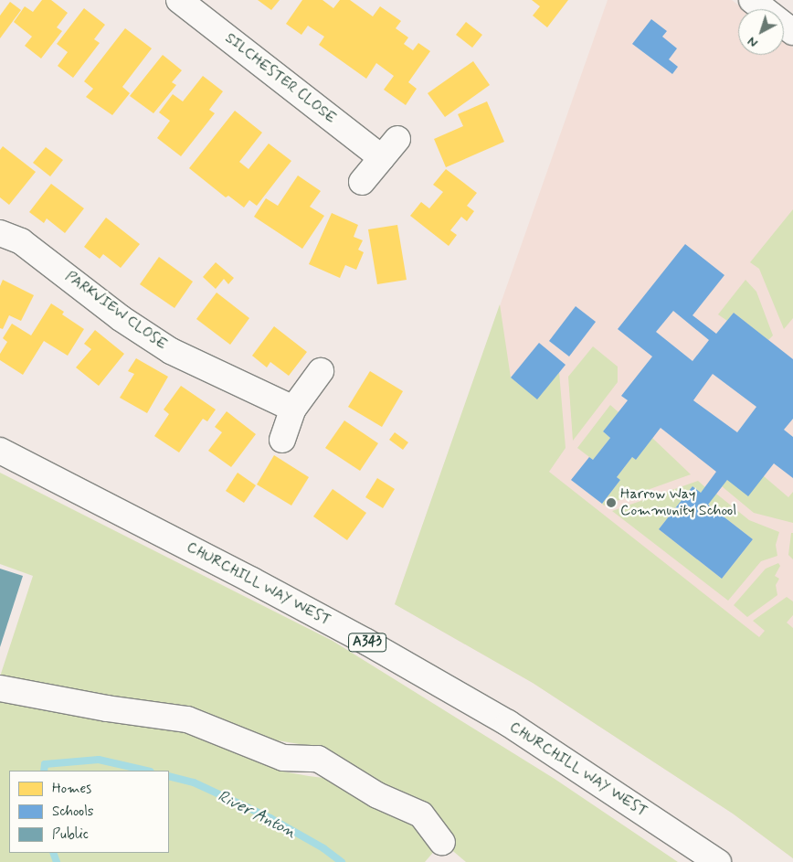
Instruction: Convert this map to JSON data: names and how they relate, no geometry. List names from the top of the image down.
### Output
{
  "streets": {
    "street": [
      "SILCHESTER CLOSE",
      "PARKVIEW CLOSE",
      "CHURCHILL WAY WEST",
      "A343"
    ]
  },
  "water": ["River Anton"],
  "places": ["Harrow Way Community School"],
  "legend": ["Homes", "Schools", "Public"],
  "north": "bottom left"
}
